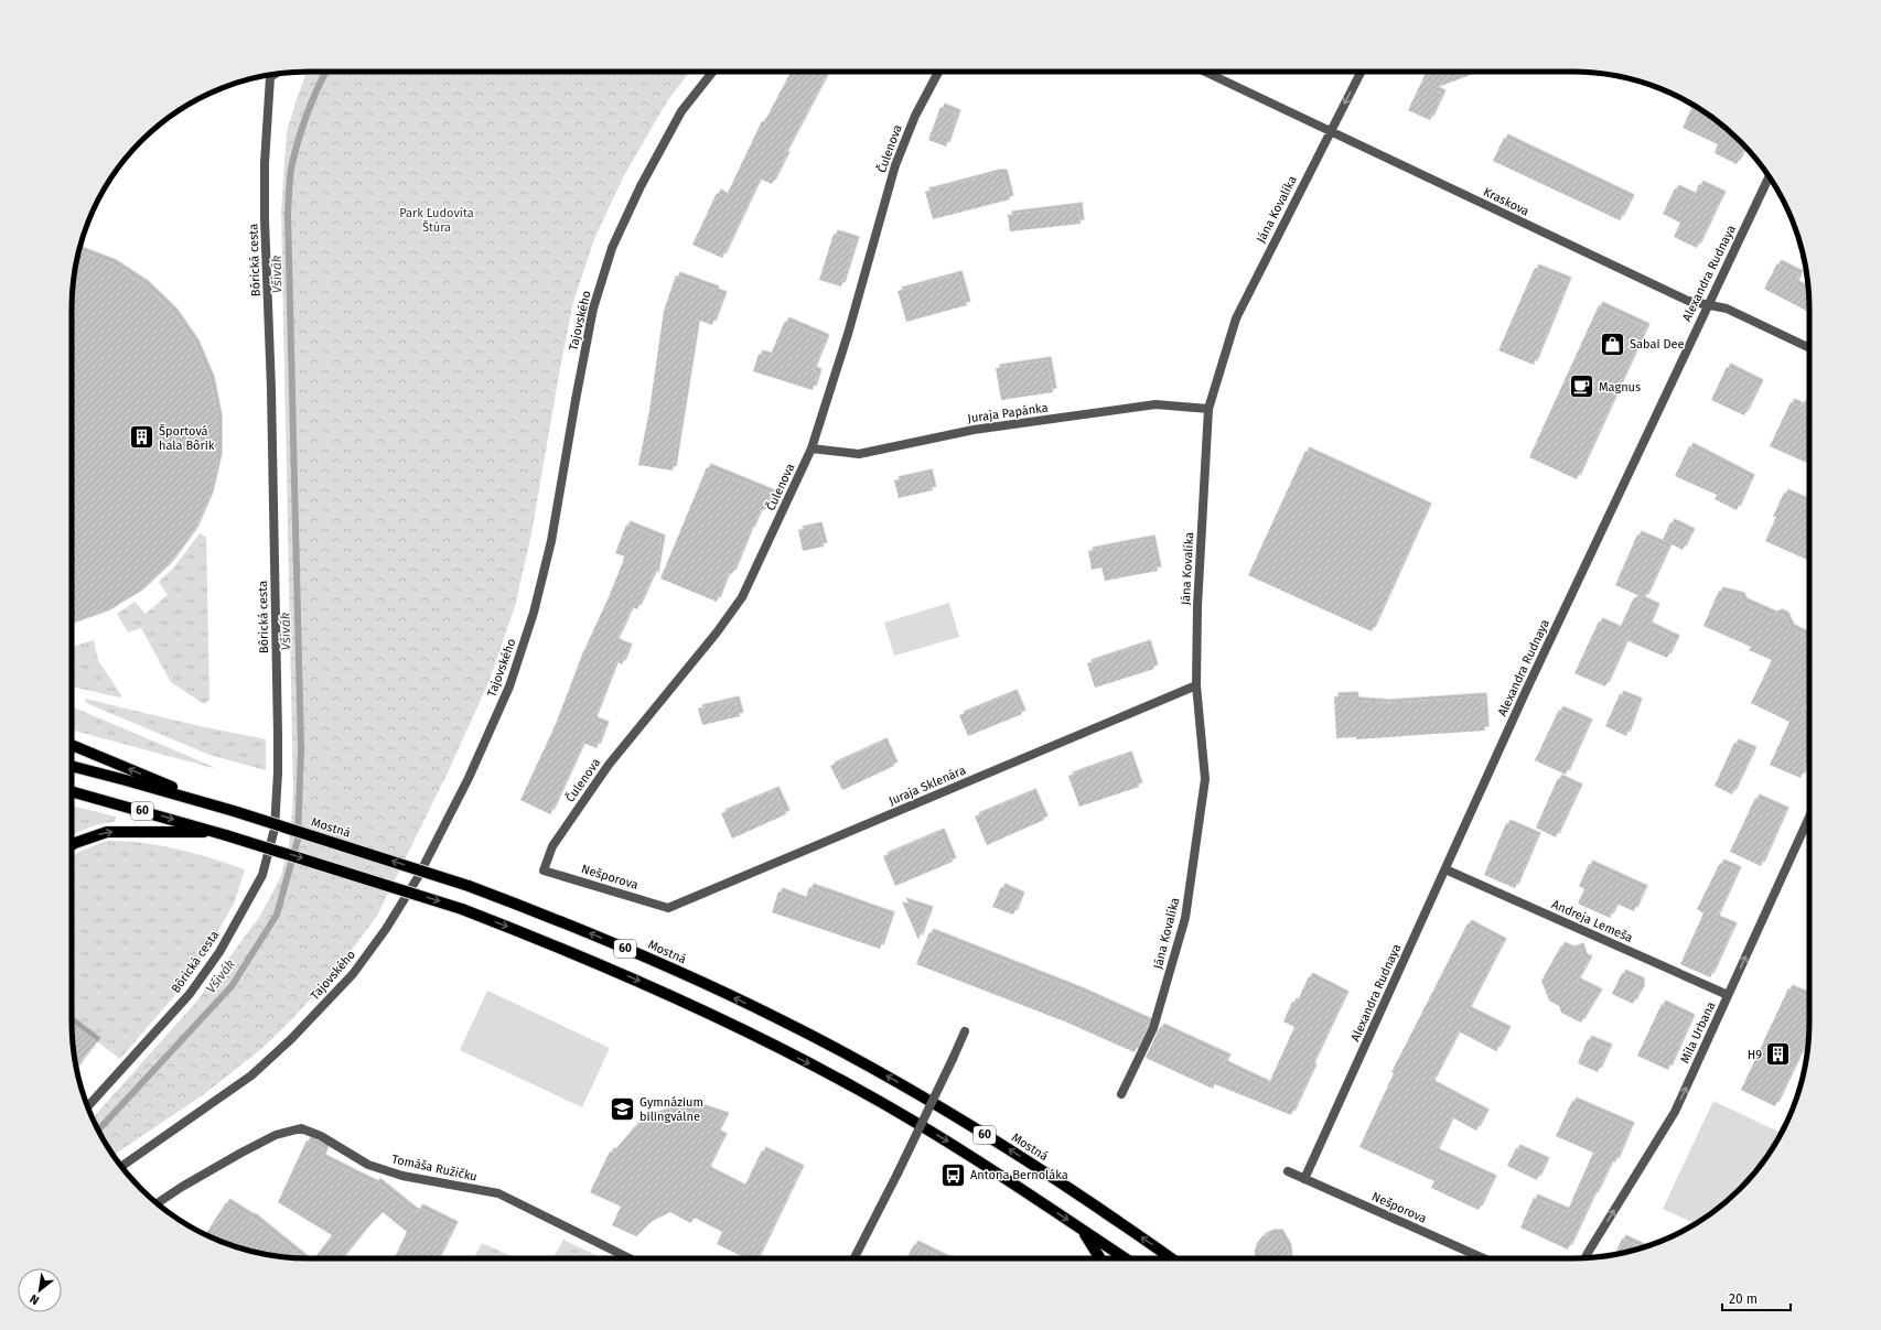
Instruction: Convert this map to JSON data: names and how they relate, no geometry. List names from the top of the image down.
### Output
{
  "streets": {
    "main road": ["60", "Mostná"],
    "street": [
      "Čulenova",
      "Kraskova",
      "Jána Kovalíka",
      "Bôrická cesta",
      "Alexandra Rudnaya",
      "Tajovského",
      "Juraja Papánka",
      "Juraja Sklenára",
      "Nešporova",
      "Andreja Lemeša",
      "Mila Urbana",
      "Tomáša Ružičku"
    ]
  },
  "crossings": [
    ["Čulenova", "Juraja Papánka"],
    ["Čulenova", "Nešporova"],
    ["Kraskova", "Jána Kovalíka"],
    ["Kraskova", "Alexandra Rudnaya"],
    ["Jána Kovalíka", "Juraja Papánka"],
    ["Jána Kovalíka", "Juraja Sklenára"],
    ["Alexandra Rudnaya", "Nešporova"],
    ["Alexandra Rudnaya", "Andreja Lemeša"],
    ["Juraja Sklenára", "Nešporova"],
    ["Andreja Lemeša", "Mila Urbana"]
  ],
  "one_way": ["Mila Urbana"],
  "water": ["Všivák"],
  "parks": ["Park Ľudovíta Štúra"],
  "places": {
    "shop": ["Sabai Dee"],
    "cafe": ["Magnus"],
    "building": ["Športová hala Bôrik", "H9"],
    "school or university": ["Gymnázium bilingválne"],
    "bus stop": ["Antona Bernoláka"]
  },
  "scale_bar": "20 m",
  "north": "bottom left"
}
